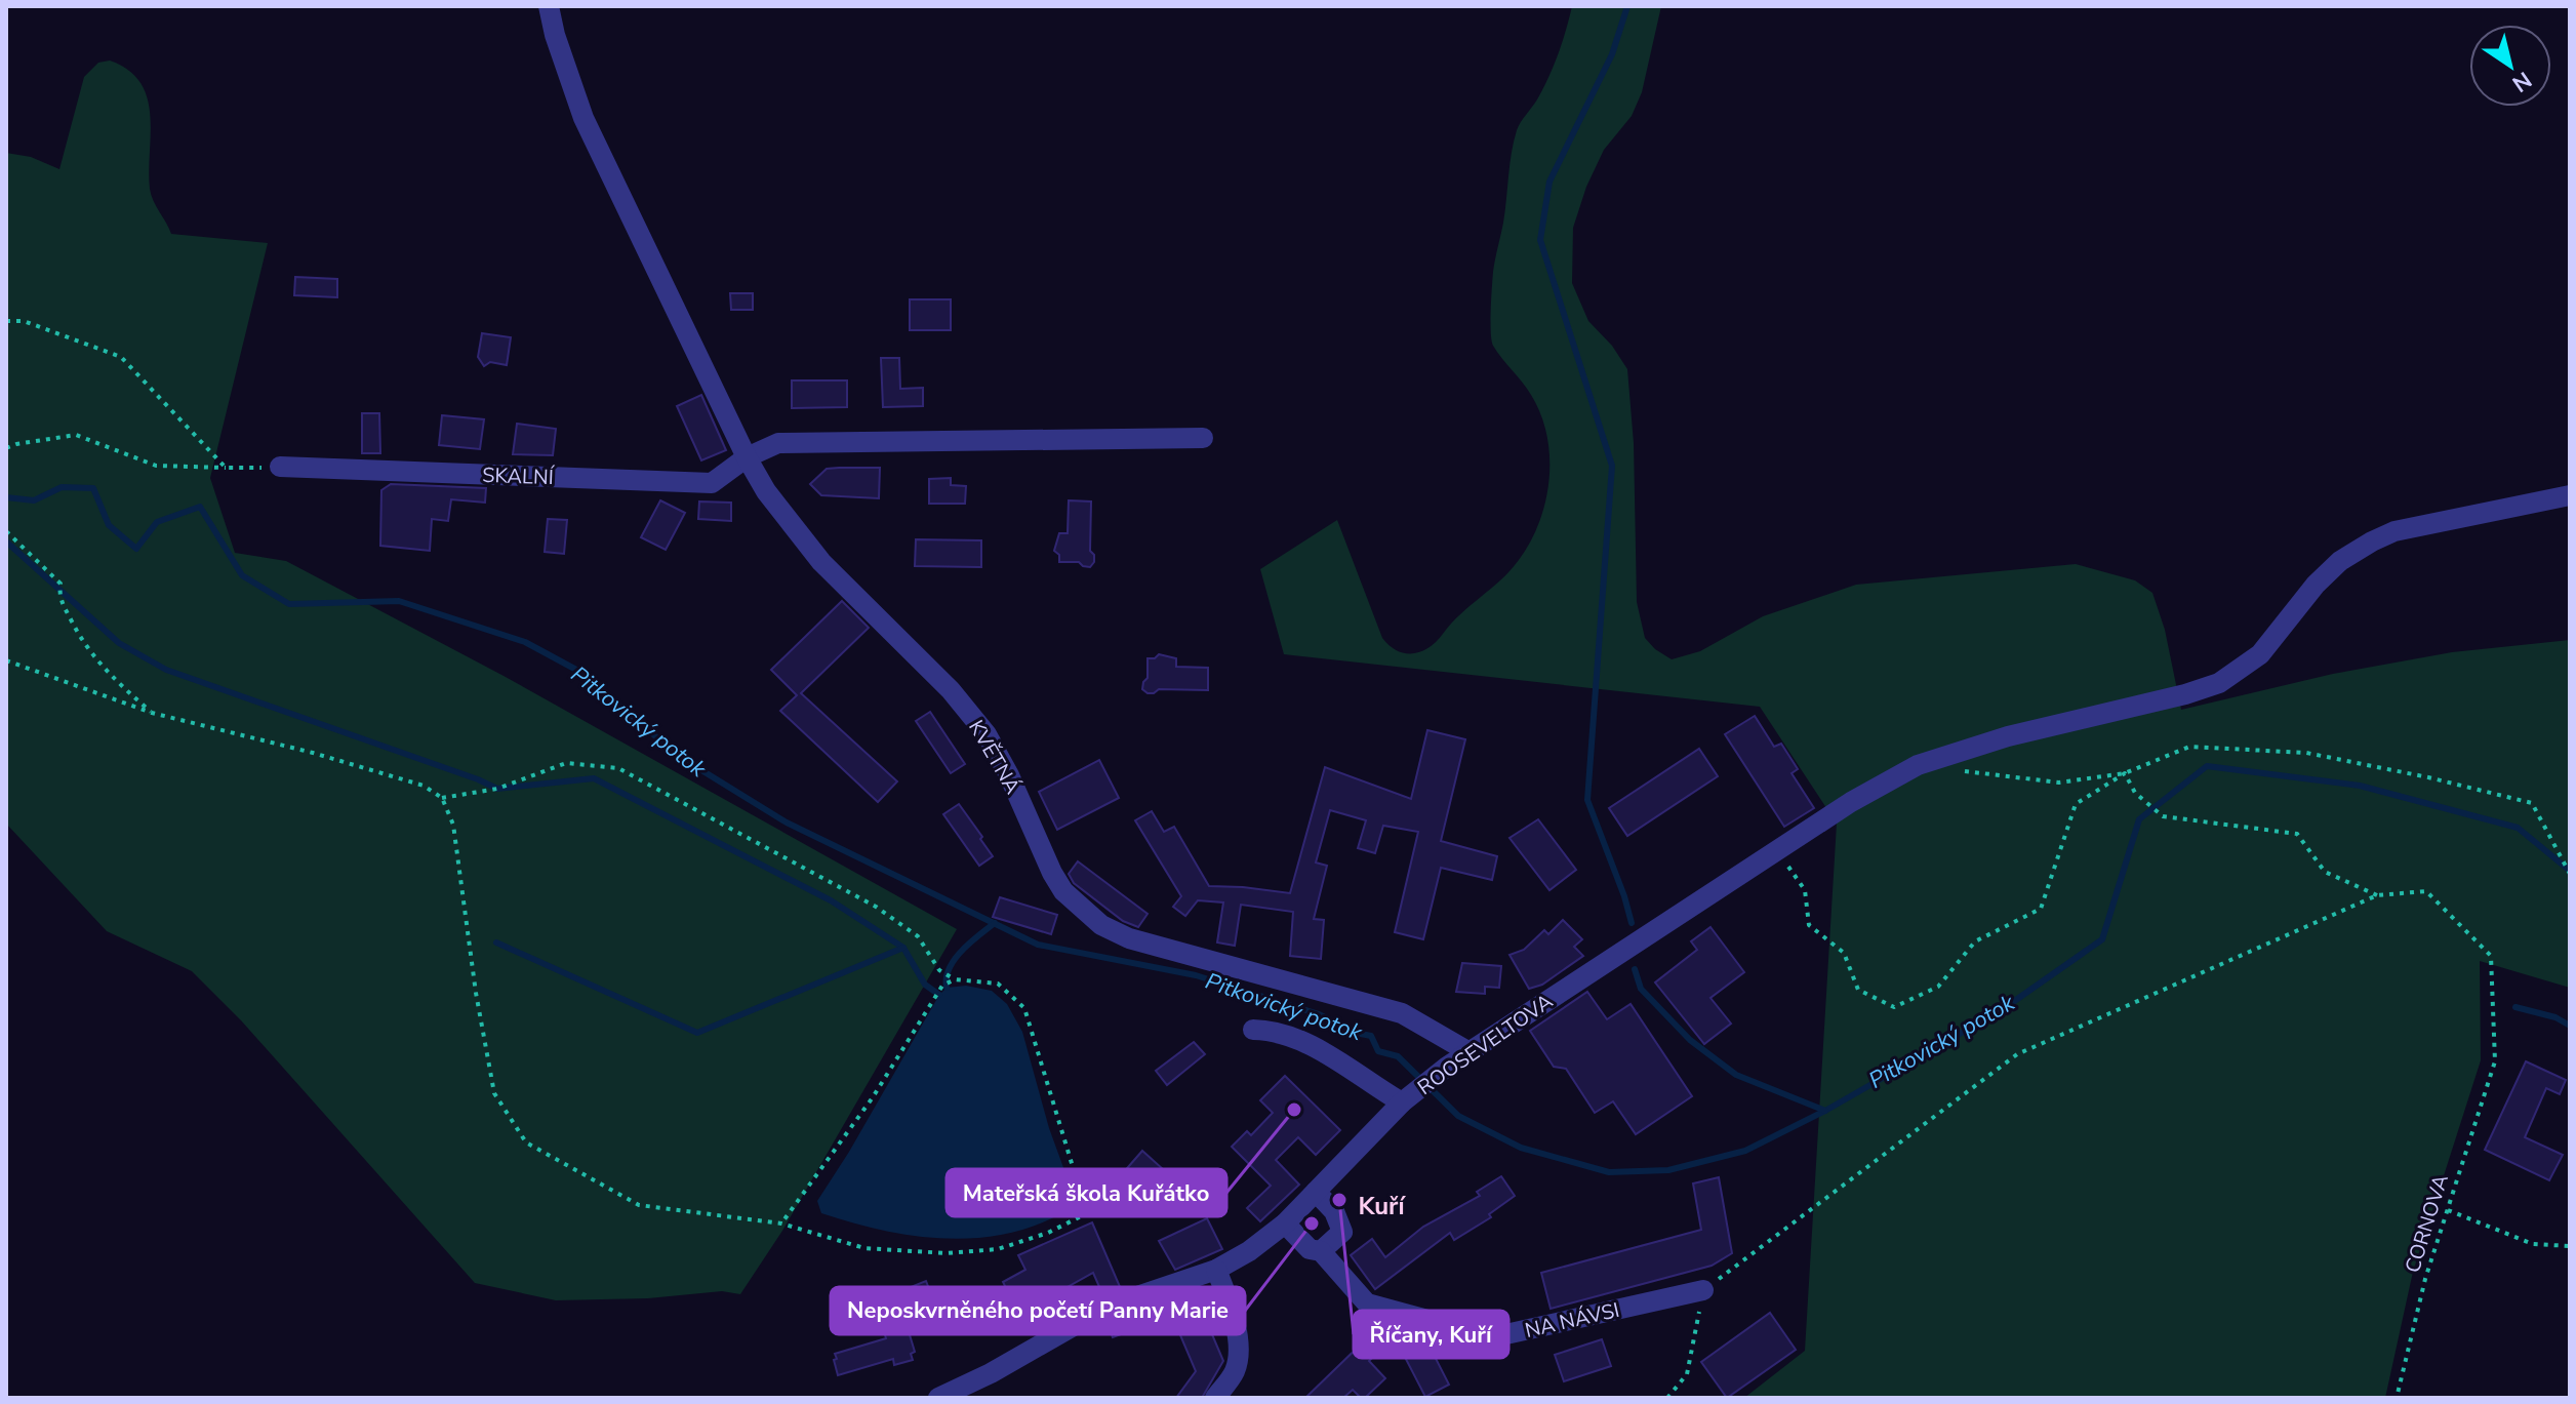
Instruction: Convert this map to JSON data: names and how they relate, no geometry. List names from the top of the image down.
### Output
{
  "streets": {
    "street": [
      "SKALNÍ",
      "KVĚTNÁ",
      "ROOSEVELTOVA",
      "NA NÁVSI"
    ],
    "path": ["CORNOVA"]
  },
  "crossings": [
    ["SKALNÍ", "KVĚTNÁ"],
    ["KVĚTNÁ", "ROOSEVELTOVA"],
    ["ROOSEVELTOVA", "NA NÁVSI"]
  ],
  "districts": ["Kuří"],
  "water": ["Pitkovický potok"],
  "places": ["Mateřská škola Kuřátko", "Říčany, Kuří", "Neposkvrněného početí Panny Marie"],
  "north": "bottom right"
}
